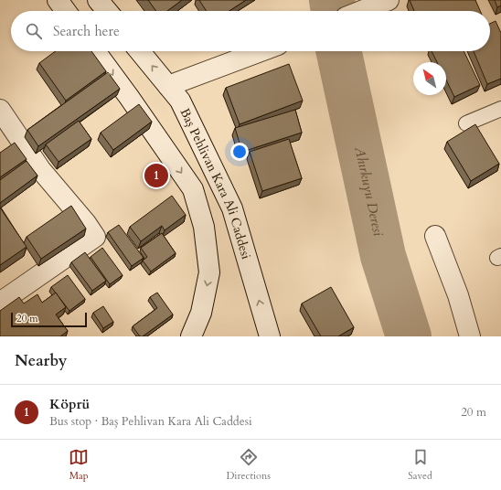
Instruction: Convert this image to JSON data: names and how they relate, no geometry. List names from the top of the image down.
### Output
{
  "streets": {
    "main road": ["Baş Pehlivan Kara Ali Caddesi"]
  },
  "water": ["Ahırkuyu Deresi"],
  "scale_bar": "20 m",
  "north": "top left",
  "page": {
    "search": "Search here",
    "pins": "1",
    "scale": "20 m",
    "heading": "Nearby",
    "list": [
      {
        "mark": "1",
        "name": "Köprü",
        "note": "Bus stop · Baş Pehlivan Kara Ali Caddesi",
        "value": "20 m"
      }
    ],
    "nav": ["Map", "Directions", "Saved"]
  }
}
